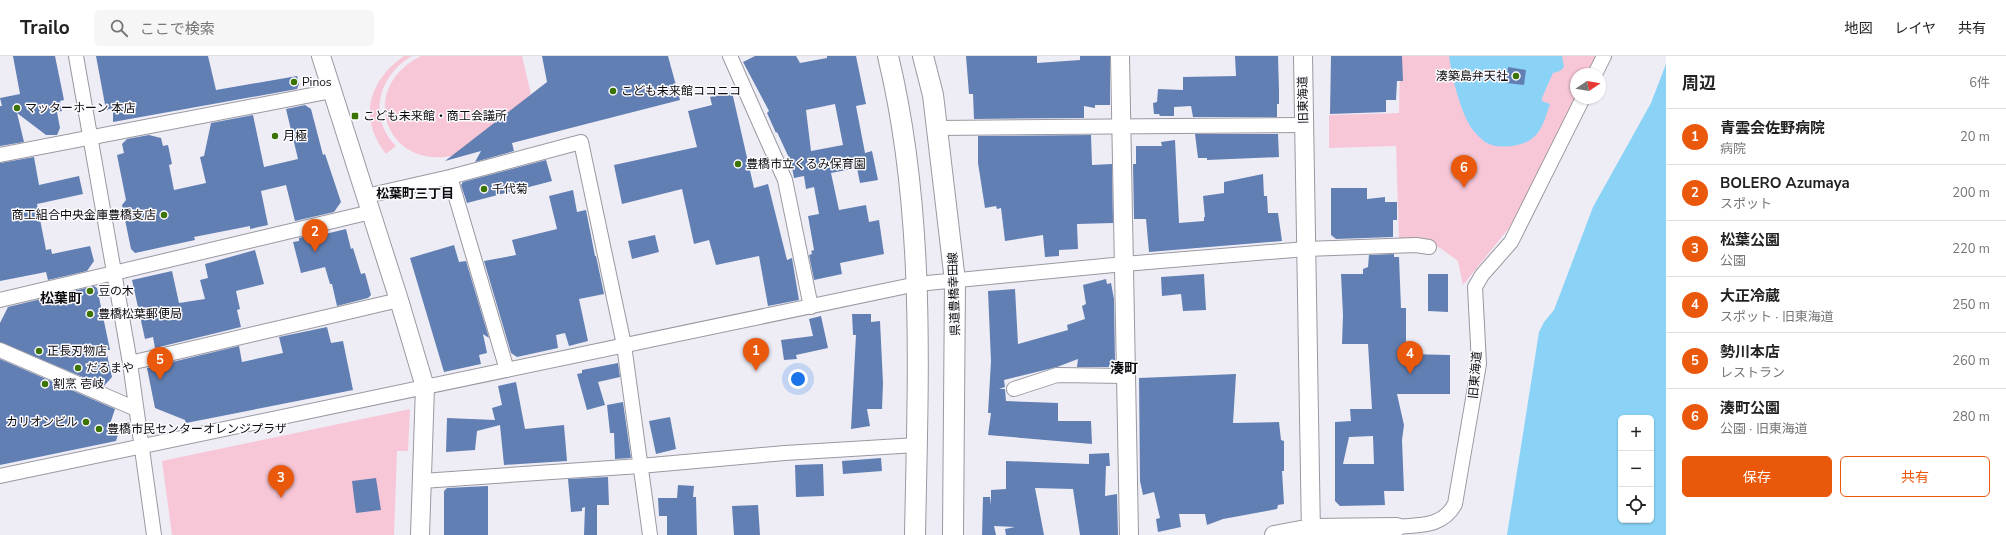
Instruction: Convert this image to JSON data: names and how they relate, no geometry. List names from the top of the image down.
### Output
{
  "streets": {
    "main road": ["県道豊橋幸田線"],
    "street": ["旧東海道"]
  },
  "districts": ["松葉町三丁目", "松葉町", "湊町"],
  "places": {
    "other": [
      "湊築島弁天社",
      "Pinos",
      "こども未来館ココニコ",
      "マッターホーン 本店",
      "月極",
      "豊橋市立くるみ保育園",
      "千代菊",
      "商工組合中央金庫豊橋支店",
      "豆の木",
      "豊橋松葉郵便局",
      "正長刃物店",
      "だるまや",
      "割烹 壱岐",
      "カリオンビル",
      "豊橋市民センターオレンジプラザ"
    ],
    "transit": ["こども未来館・商工会議所"]
  },
  "north": "right",
  "page": {
    "header": "Trailo",
    "search": "ここで検索",
    "nav": ["地図", "レイヤ", "共有"],
    "heading": ["周辺", "6件"],
    "list": [
      {
        "mark": "1",
        "name": "青雲会佐野病院",
        "note": "病院",
        "value": "20 m"
      },
      {
        "mark": "2",
        "name": "BOLERO Azumaya",
        "note": "スポット",
        "value": "200 m"
      },
      {
        "mark": "3",
        "name": "松葉公園",
        "note": "公園",
        "value": "220 m"
      },
      {
        "mark": "4",
        "name": "大正冷蔵",
        "note": "スポット · 旧東海道",
        "value": "250 m"
      },
      {
        "mark": "5",
        "name": "勢川本店",
        "note": "レストラン",
        "value": "260 m"
      },
      {
        "mark": "6",
        "name": "湊町公園",
        "note": "公園 · 旧東海道",
        "value": "280 m"
      }
    ],
    "pins": [
      "6",
      "2",
      "1",
      "4",
      "5",
      "3"
    ],
    "map_buttons": ["+", "−"],
    "buttons": ["保存", "共有"]
  }
}
